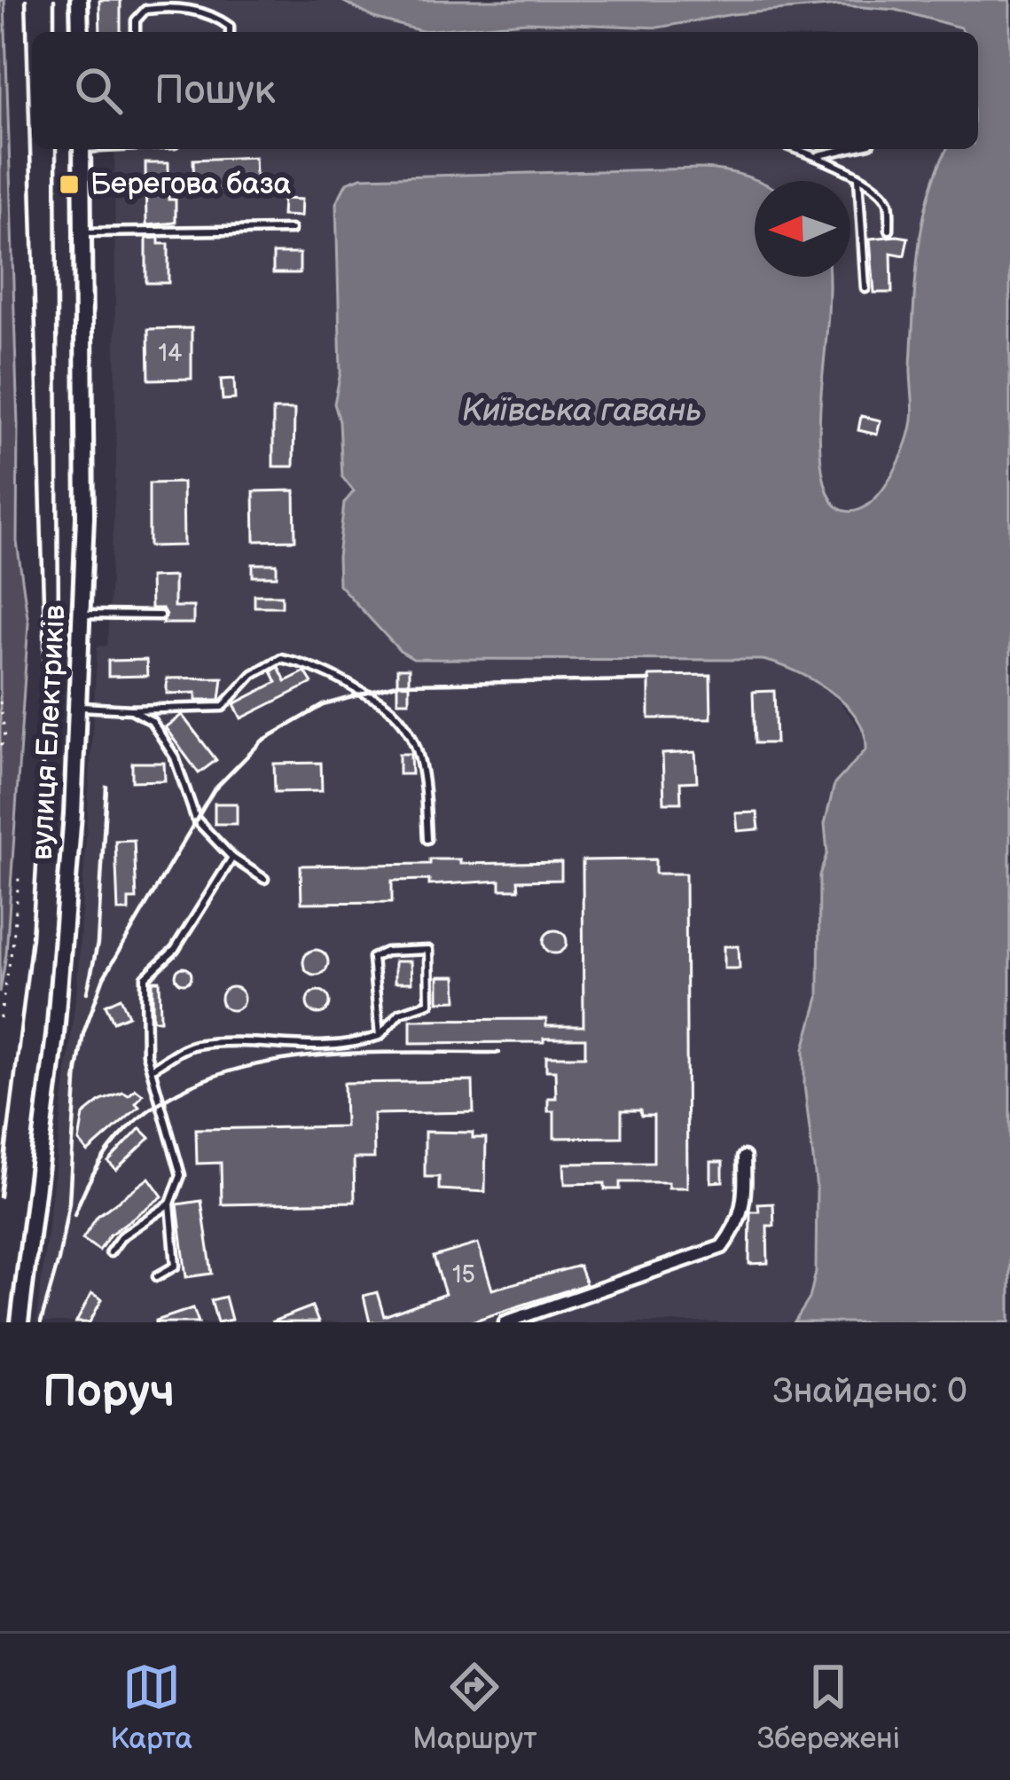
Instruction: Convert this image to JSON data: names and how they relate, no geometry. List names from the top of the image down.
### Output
{
  "streets": {
    "street": ["вулиця Електриків"]
  },
  "water": ["Київська гавань"],
  "places": {
    "transit": ["Берегова база"]
  },
  "house_numbers": ["14", "15"],
  "north": "left",
  "page": {
    "search": "Пошук",
    "heading": ["Поруч", "Знайдено: 0"],
    "nav": ["Карта", "Маршрут", "Збережені"]
  }
}
